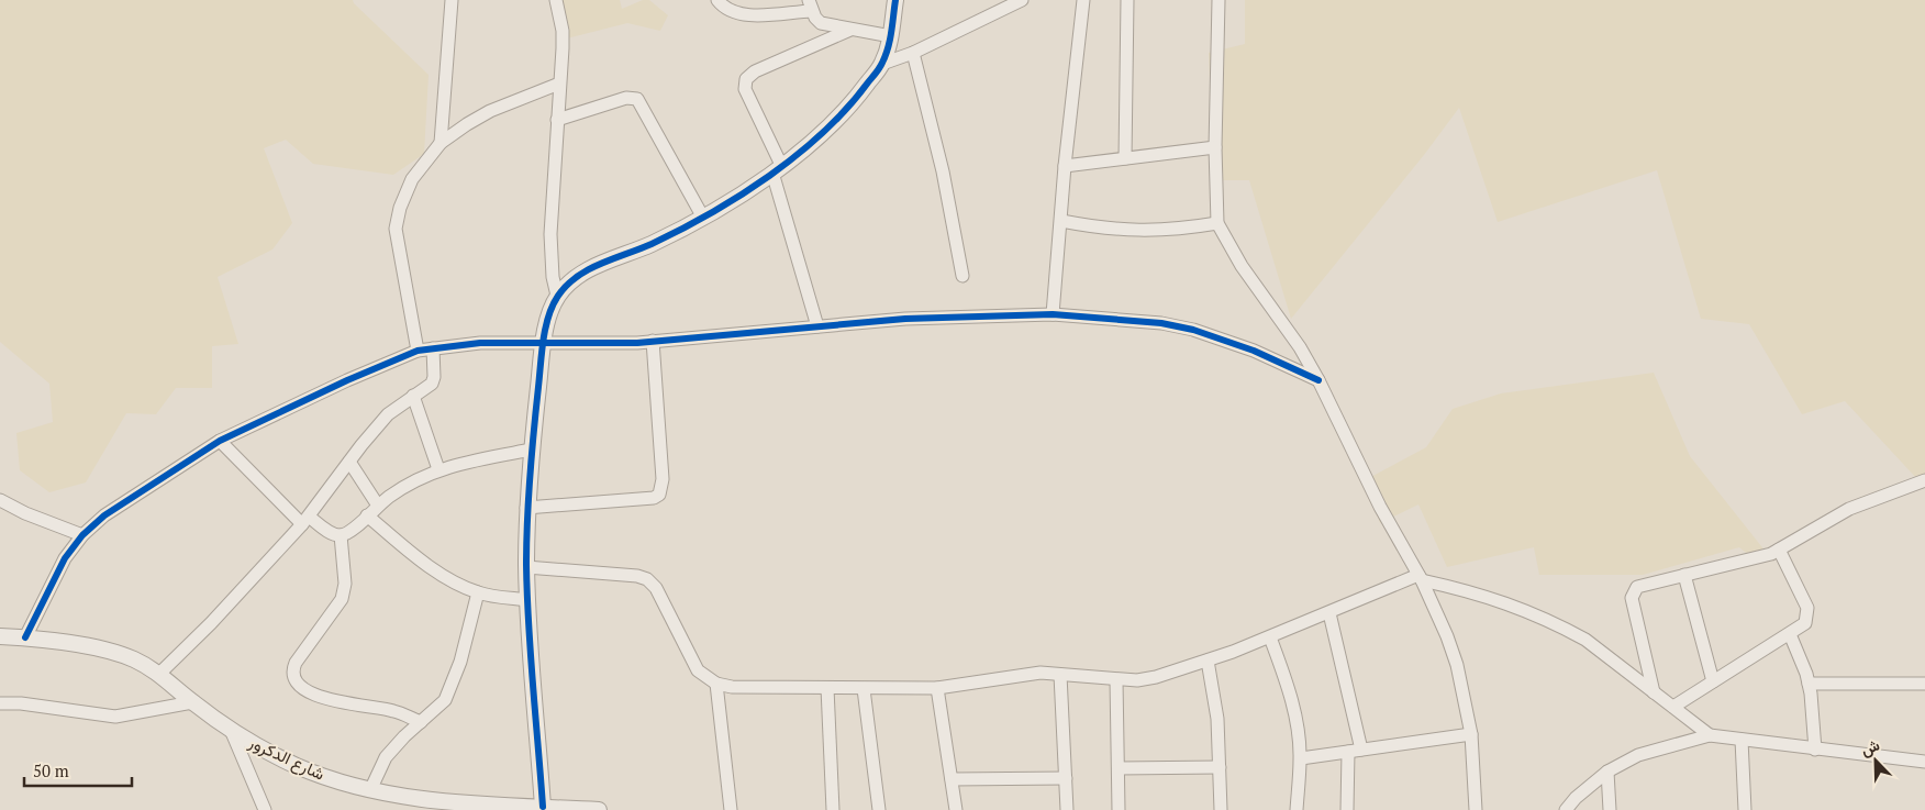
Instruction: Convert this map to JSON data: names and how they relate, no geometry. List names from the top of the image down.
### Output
{
  "streets": {
    "street": ["شارع الدكرور"]
  },
  "scale_bar": "50 m",
  "north": "top left"
}
